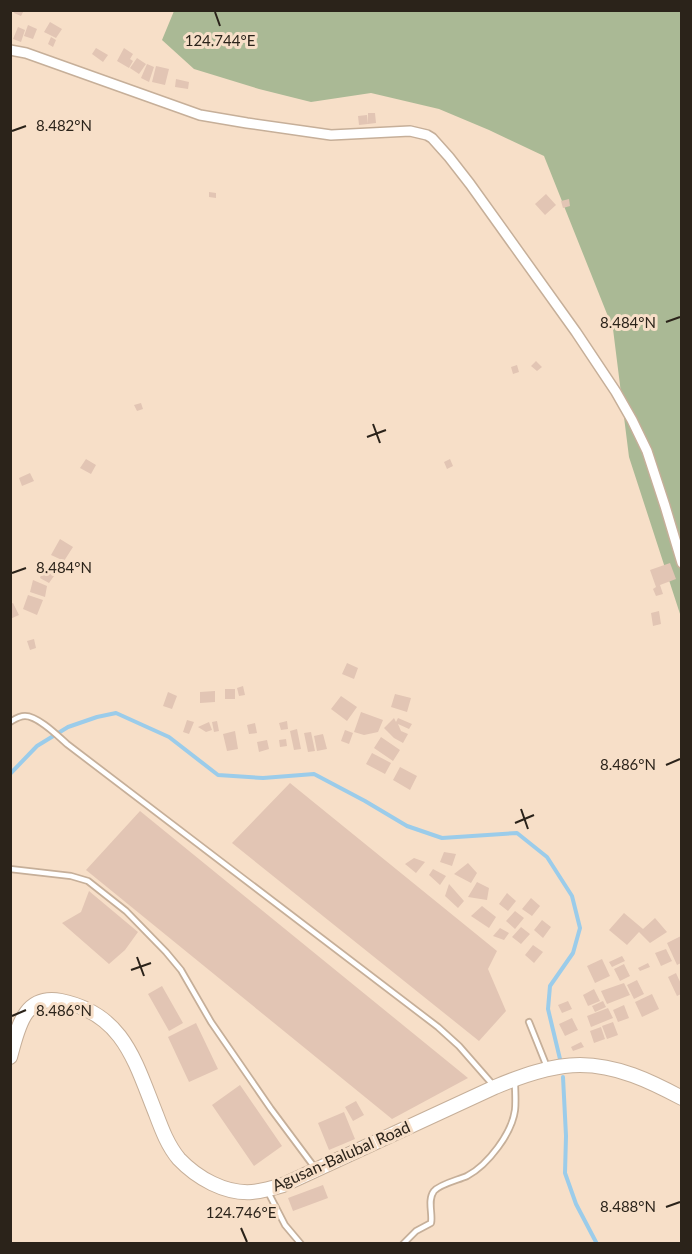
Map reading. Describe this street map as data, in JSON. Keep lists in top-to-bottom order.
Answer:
{
  "streets": {
    "main road": ["Agusan-Balubal Road"]
  },
  "coordinates": [
    "124.744°E",
    "8.482°N",
    "8.484°N",
    "8.486°N",
    "8.488°N",
    "124.746°E"
  ]
}
